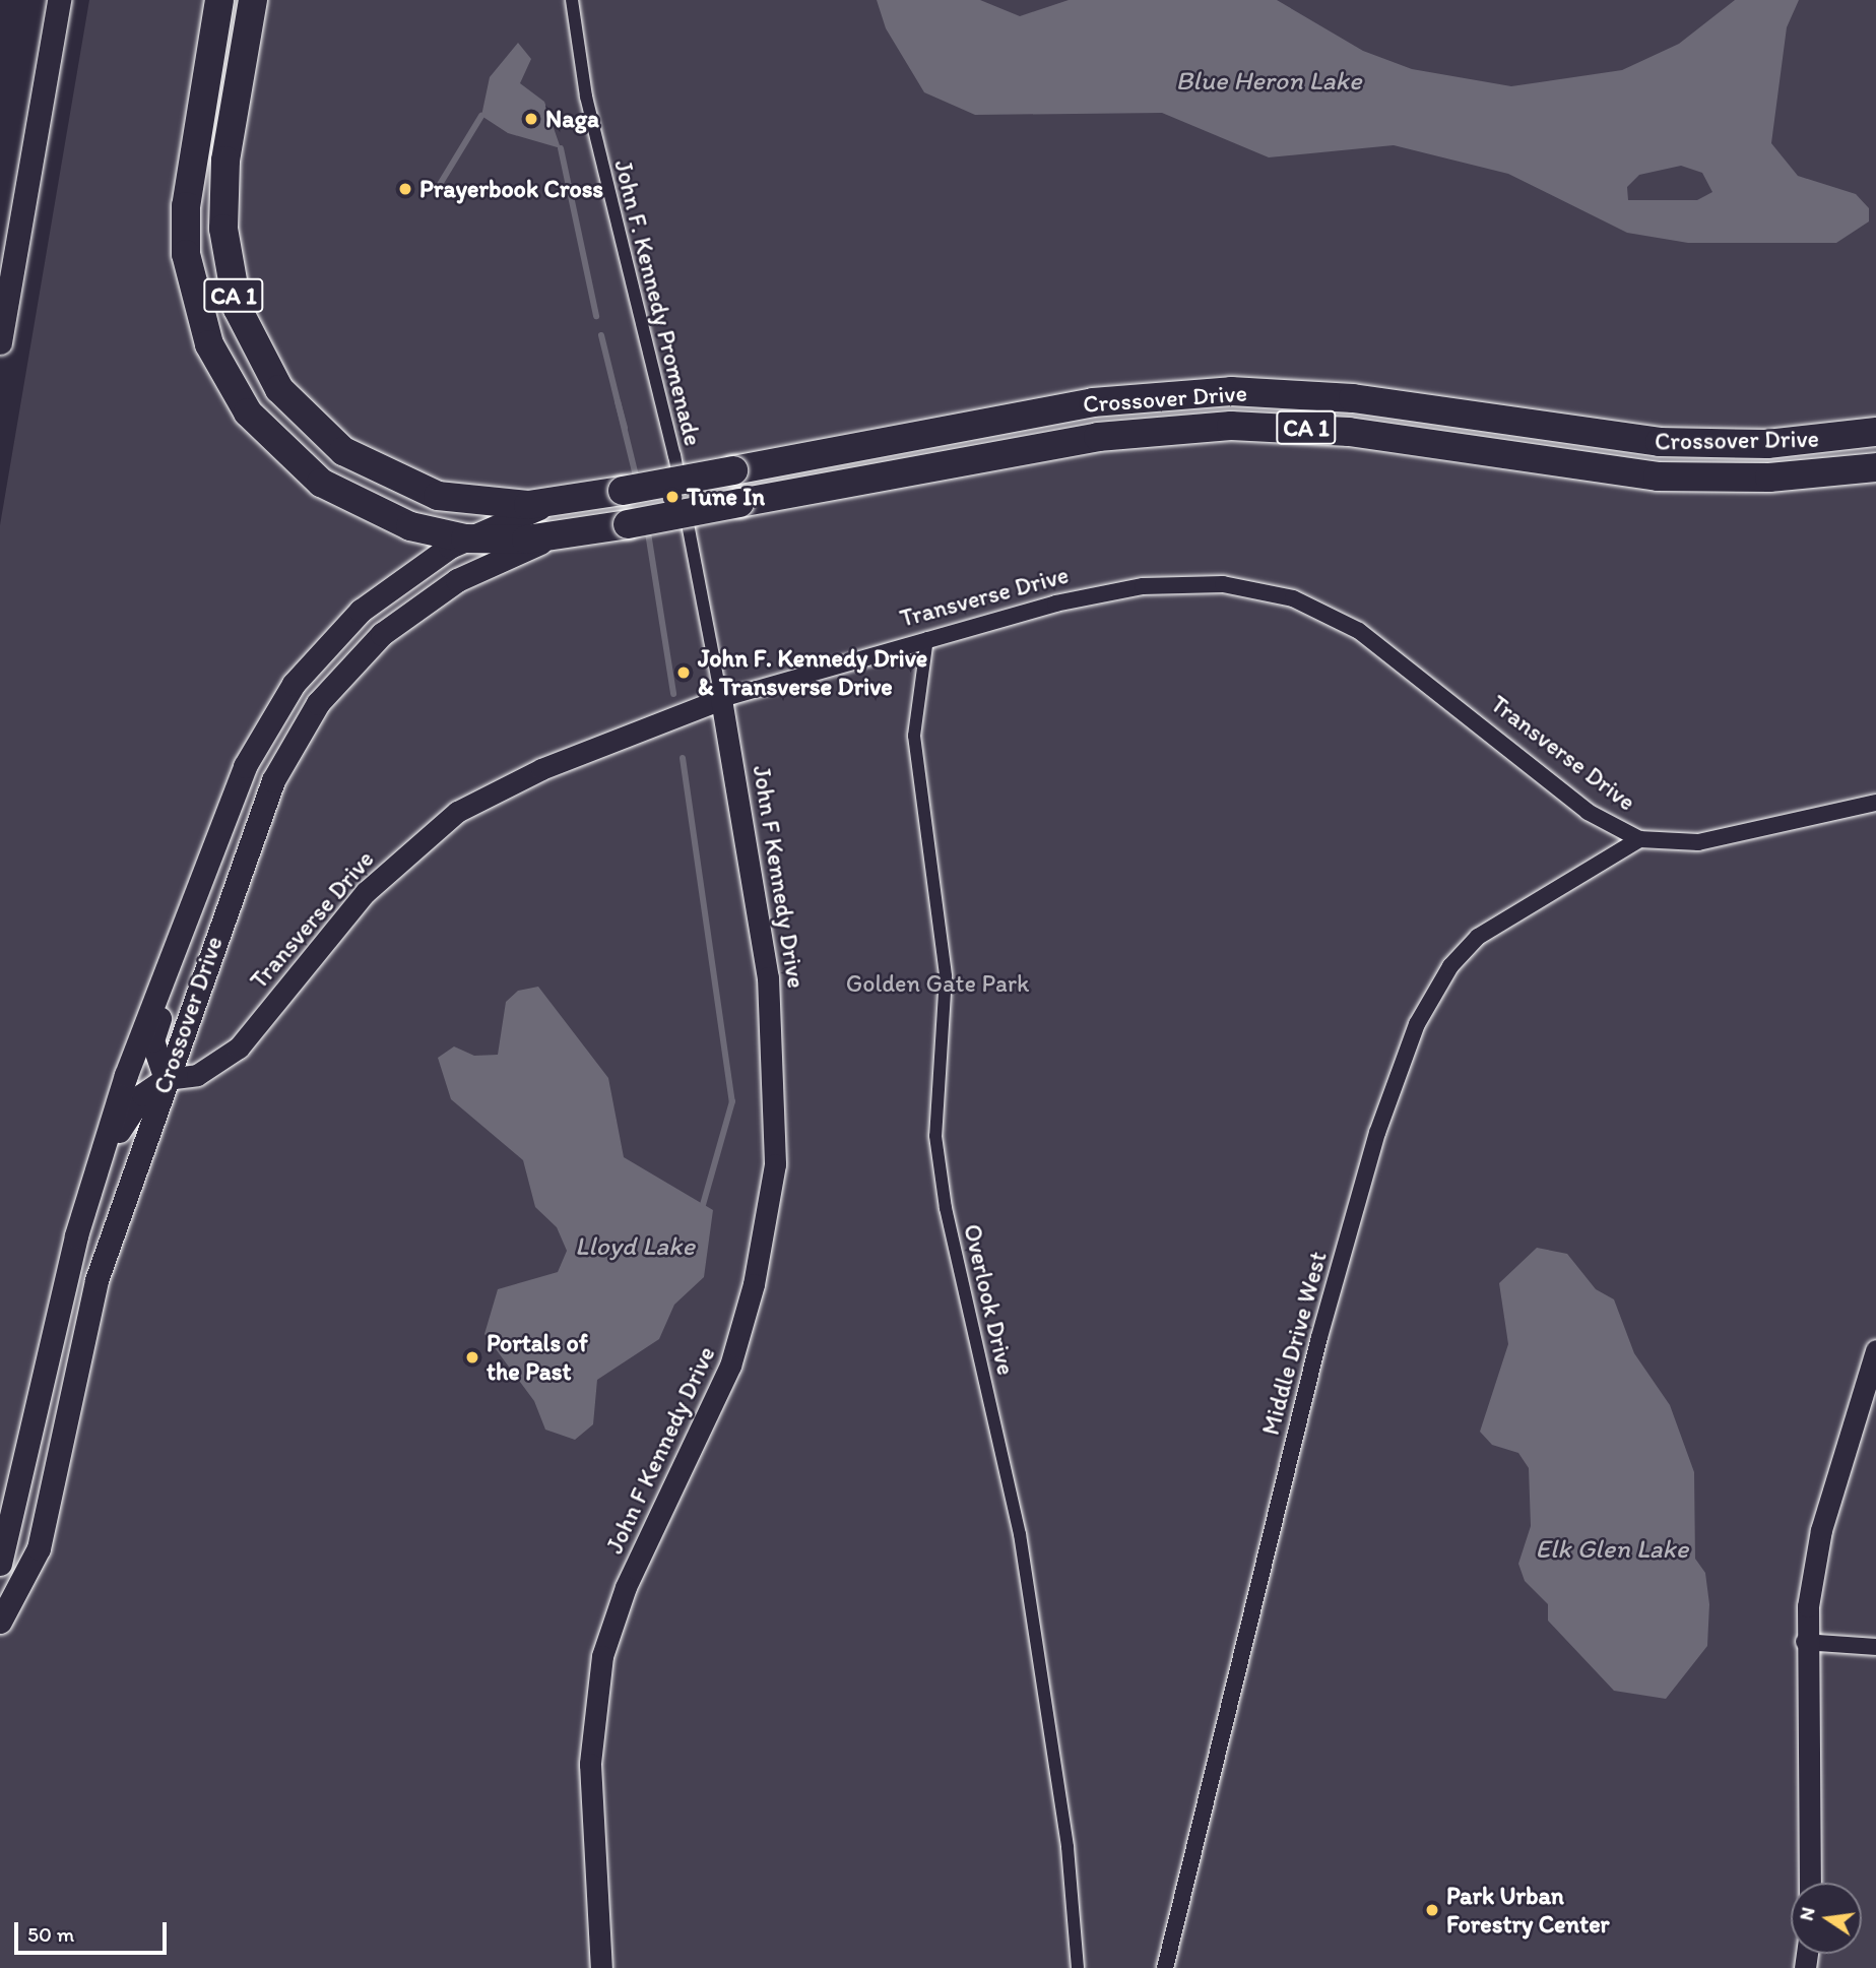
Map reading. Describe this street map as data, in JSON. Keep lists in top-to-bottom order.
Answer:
{
  "streets": {
    "highway": ["CA 1", "Crossover Drive"],
    "street": [
      "John F. Kennedy Promenade",
      "Transverse Drive",
      "John F Kennedy Drive",
      "Overlook Drive",
      "Middle Drive West"
    ]
  },
  "crossings": [
    ["CA 1", "Crossover Drive"],
    ["John F. Kennedy Promenade", "Transverse Drive"],
    ["John F. Kennedy Promenade", "John F Kennedy Drive"],
    ["Crossover Drive", "Transverse Drive"],
    ["Transverse Drive", "John F Kennedy Drive"],
    ["Transverse Drive", "Overlook Drive"],
    ["Transverse Drive", "Middle Drive West"]
  ],
  "water": ["Blue Heron Lake", "Lloyd Lake", "Elk Glen Lake"],
  "parks": ["Golden Gate Park"],
  "places": [
    "Naga",
    "Prayerbook Cross",
    "Tune In",
    "John F. Kennedy Drive & Transverse Drive",
    "Portals of the Past",
    "Park Urban Forestry Center"
  ],
  "scale_bar": "50 m",
  "north": "left"
}
